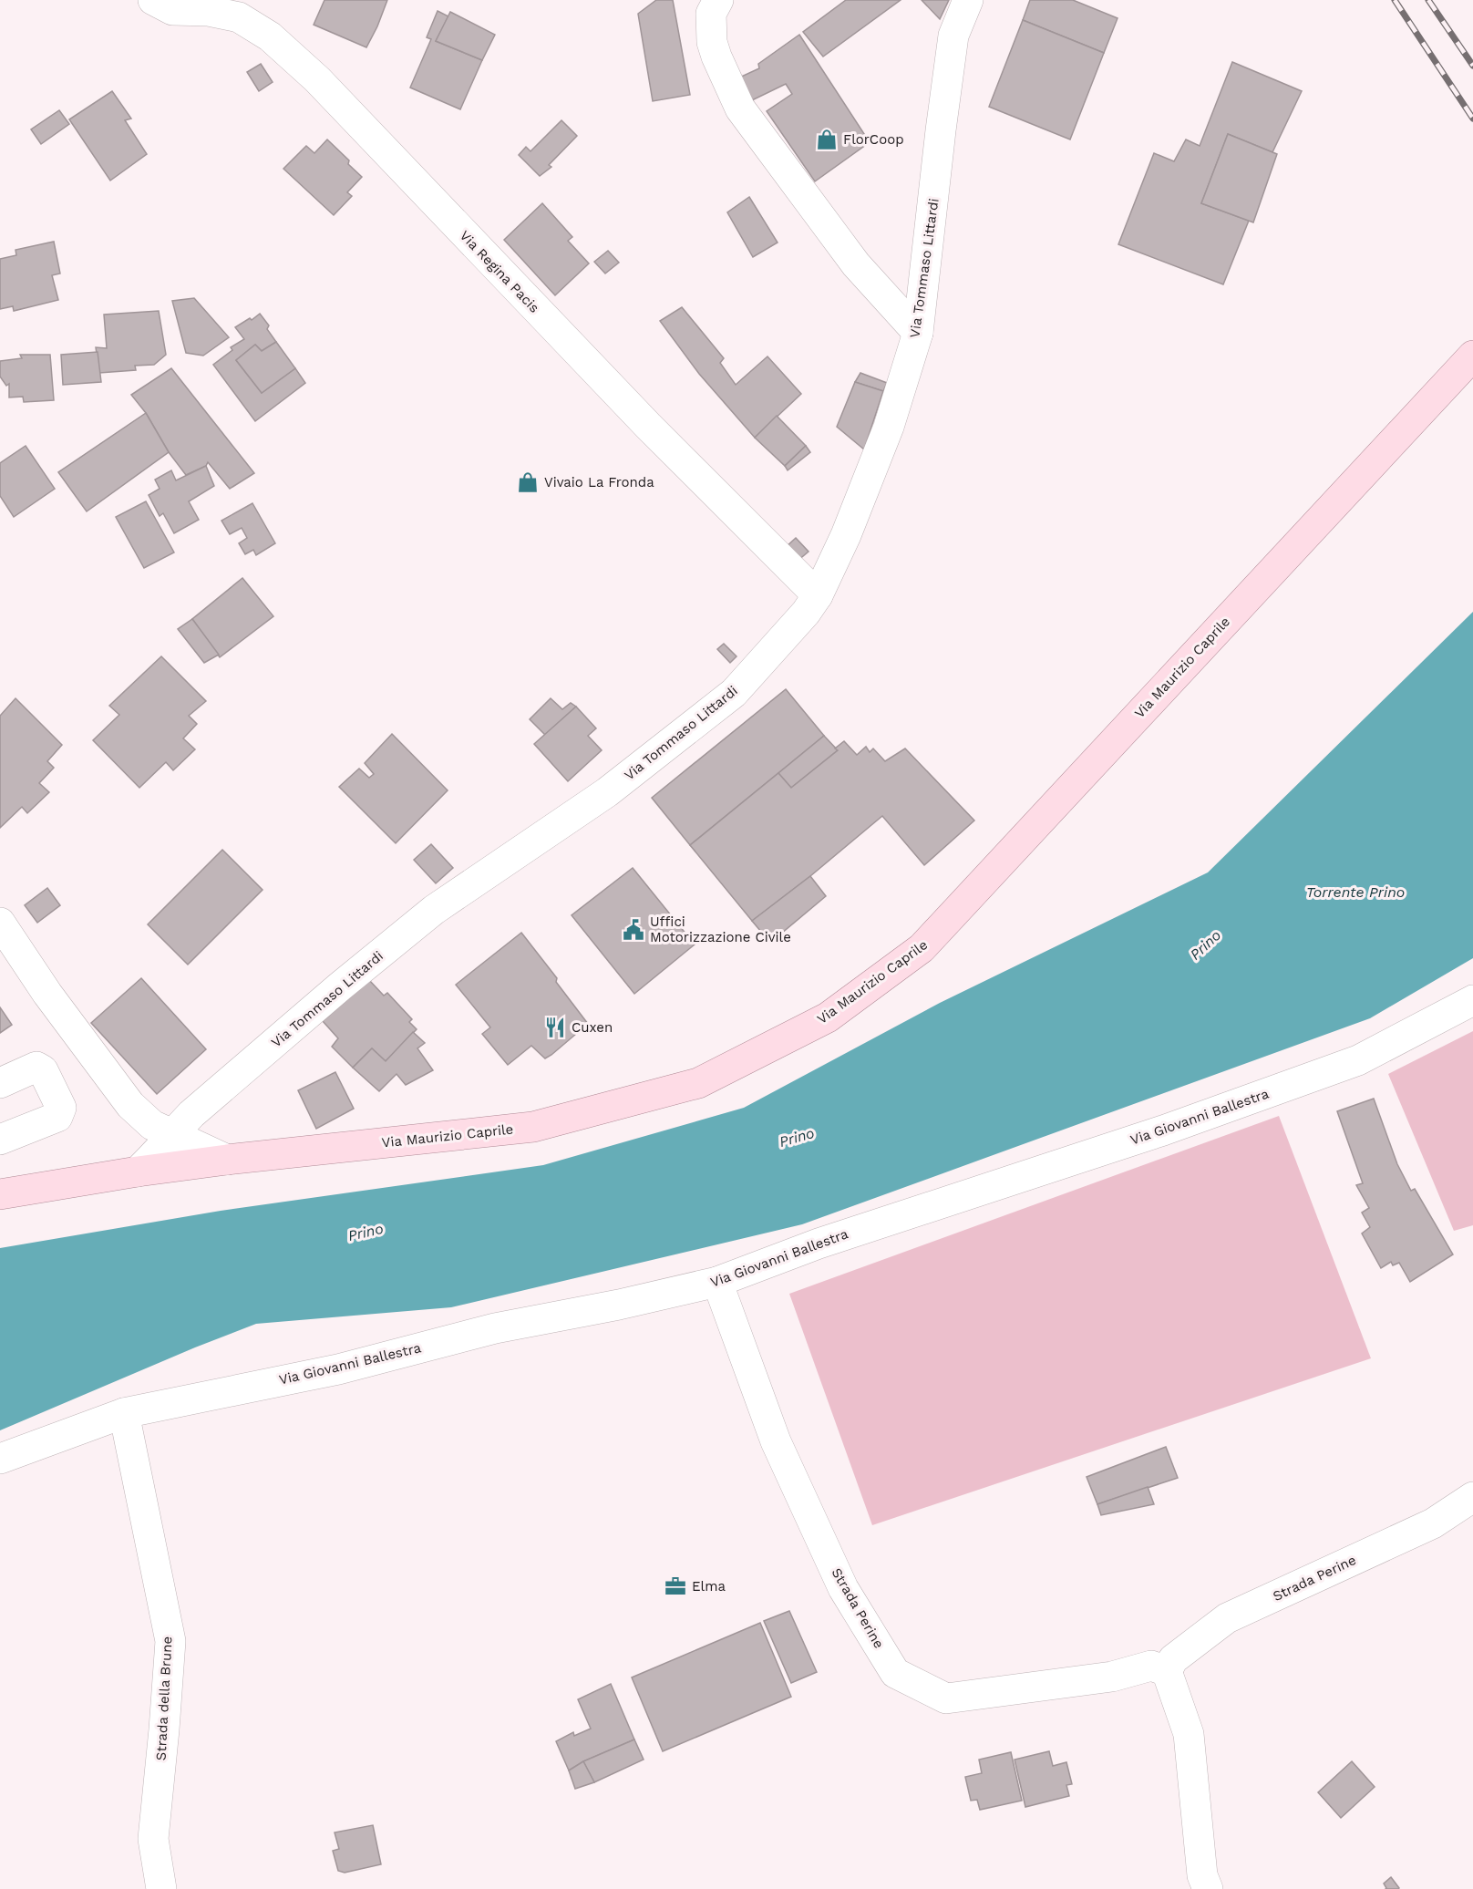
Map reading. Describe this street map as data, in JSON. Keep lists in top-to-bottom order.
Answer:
{
  "streets": {
    "main road": ["Via Maurizio Caprile"],
    "street": [
      "Via Tommaso Littardi",
      "Via Regina Pacis",
      "Via Giovanni Ballestra",
      "Strada Perine",
      "Strada della Brune"
    ]
  },
  "crossings": [
    ["Via Tommaso Littardi", "Via Regina Pacis"],
    ["Via Tommaso Littardi", "Via Maurizio Caprile"],
    ["Via Giovanni Ballestra", "Strada Perine"],
    ["Via Giovanni Ballestra", "Strada della Brune"]
  ],
  "water": ["Torrente Prino", "Prino"],
  "places": {
    "shop": ["FlorCoop", "Vivaio La Fronda"],
    "public building": ["Uffici Motorizzazione Civile"],
    "restaurant": ["Cuxen"],
    "office": ["Elma"]
  }
}
